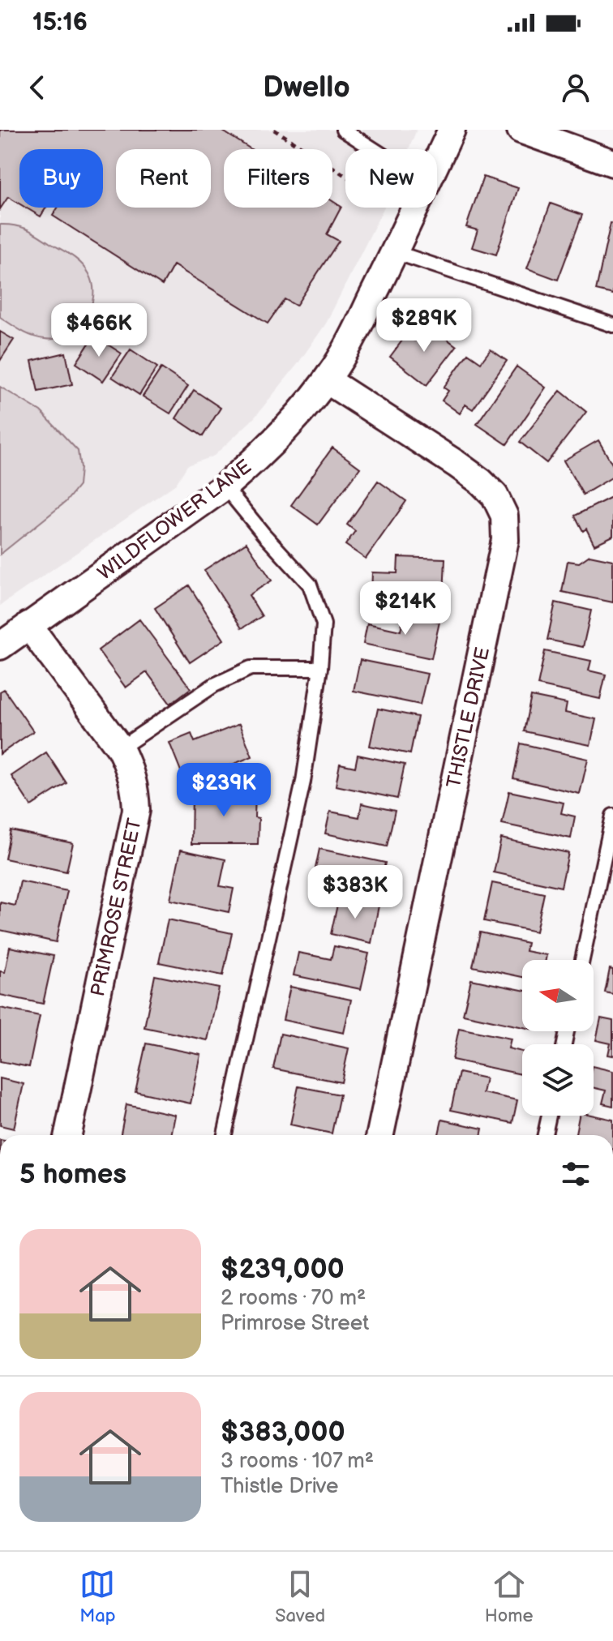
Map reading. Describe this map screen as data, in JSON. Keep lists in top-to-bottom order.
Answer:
{
  "streets": {
    "street": ["WILDFLOWER LANE", "THISTLE DRIVE", "PRIMROSE STREET"]
  },
  "crossings": [
    ["WILDFLOWER LANE", "THISTLE DRIVE"],
    ["WILDFLOWER LANE", "PRIMROSE STREET"]
  ],
  "north": "left",
  "page": {
    "status": "15:16",
    "header": "Dwello",
    "chip": [
      "Buy",
      "Rent",
      "Filters",
      "New"
    ],
    "price": [
      "$289K",
      "$466K",
      "$214K",
      "$239K",
      "$383K"
    ],
    "heading": "5 homes",
    "list": [
      {
        "name": "$239,000",
        "note": "2 rooms · 70 m² · Primrose Street"
      },
      {
        "name": "$383,000",
        "note": "3 rooms · 107 m² · Thistle Drive"
      }
    ],
    "tabs": ["Map", "Saved", "Home"]
  }
}
